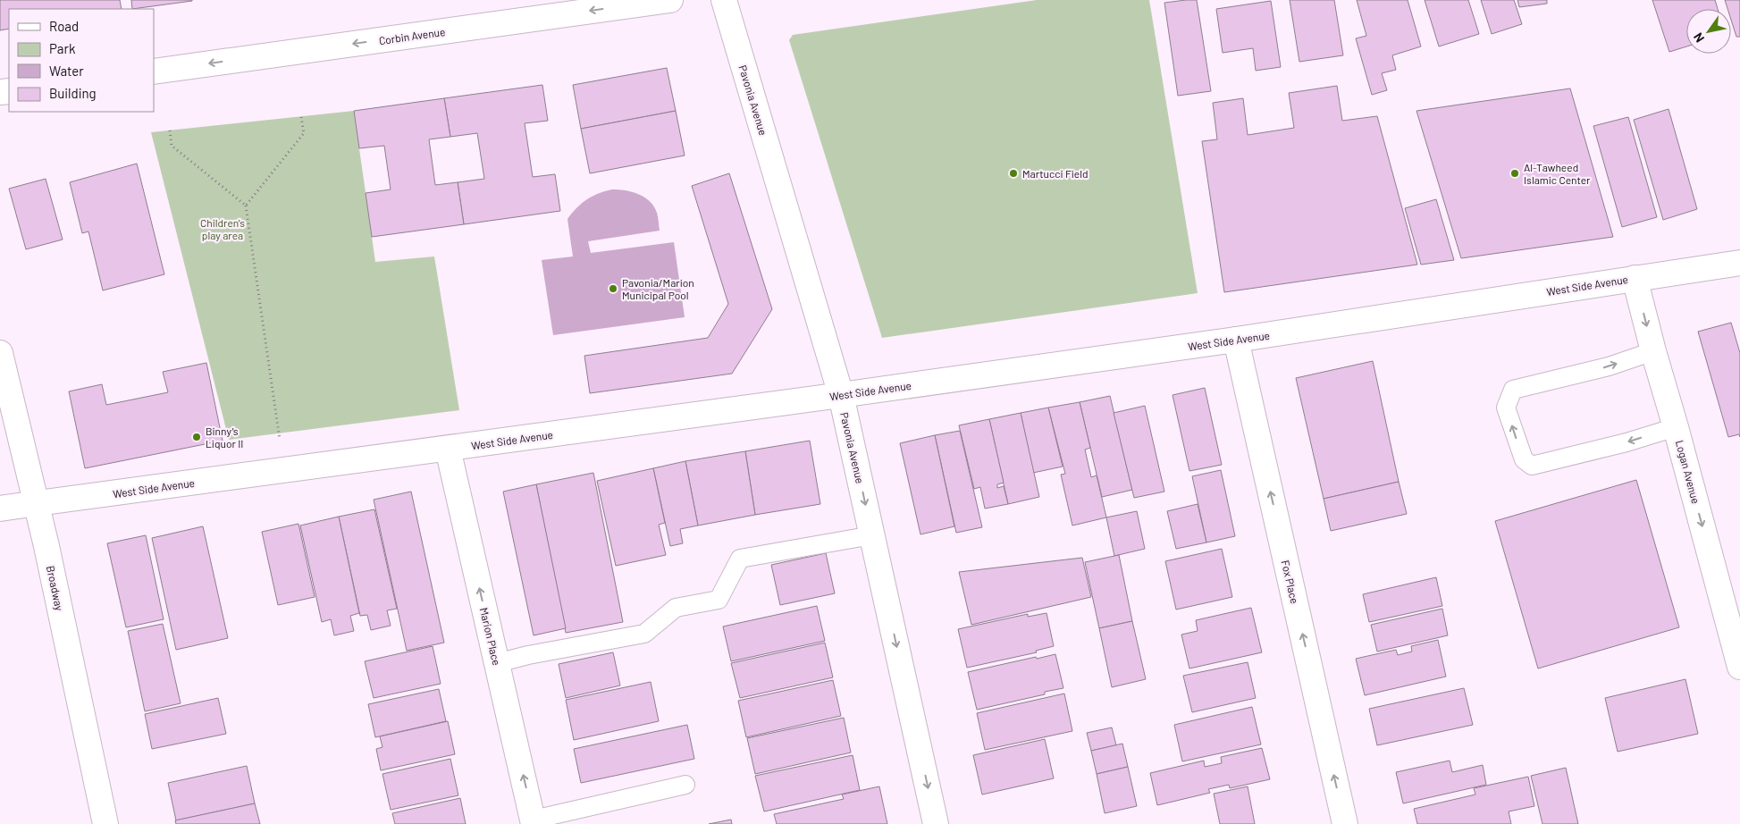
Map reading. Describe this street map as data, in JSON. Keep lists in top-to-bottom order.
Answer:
{
  "streets": {
    "street": [
      "Corbin Avenue",
      "Pavonia Avenue",
      "West Side Avenue",
      "Logan Avenue",
      "Fox Place",
      "Broadway",
      "Marion Place"
    ]
  },
  "crossings": [
    ["Pavonia Avenue", "West Side Avenue"],
    ["West Side Avenue", "Logan Avenue"],
    ["West Side Avenue", "Fox Place"],
    ["West Side Avenue", "Broadway"],
    ["West Side Avenue", "Marion Place"]
  ],
  "one_way": [
    "Corbin Avenue",
    "Pavonia Avenue",
    "Logan Avenue",
    "Fox Place",
    "Marion Place"
  ],
  "parks": ["Children's play area"],
  "places": [
    "Martucci Field",
    "Al-Tawheed Islamic Center",
    "Pavonia/Marion Municipal Pool",
    "Binny’s Liquor II"
  ],
  "legend": [
    "Road",
    "Park",
    "Water",
    "Building"
  ],
  "north": "bottom left"
}
